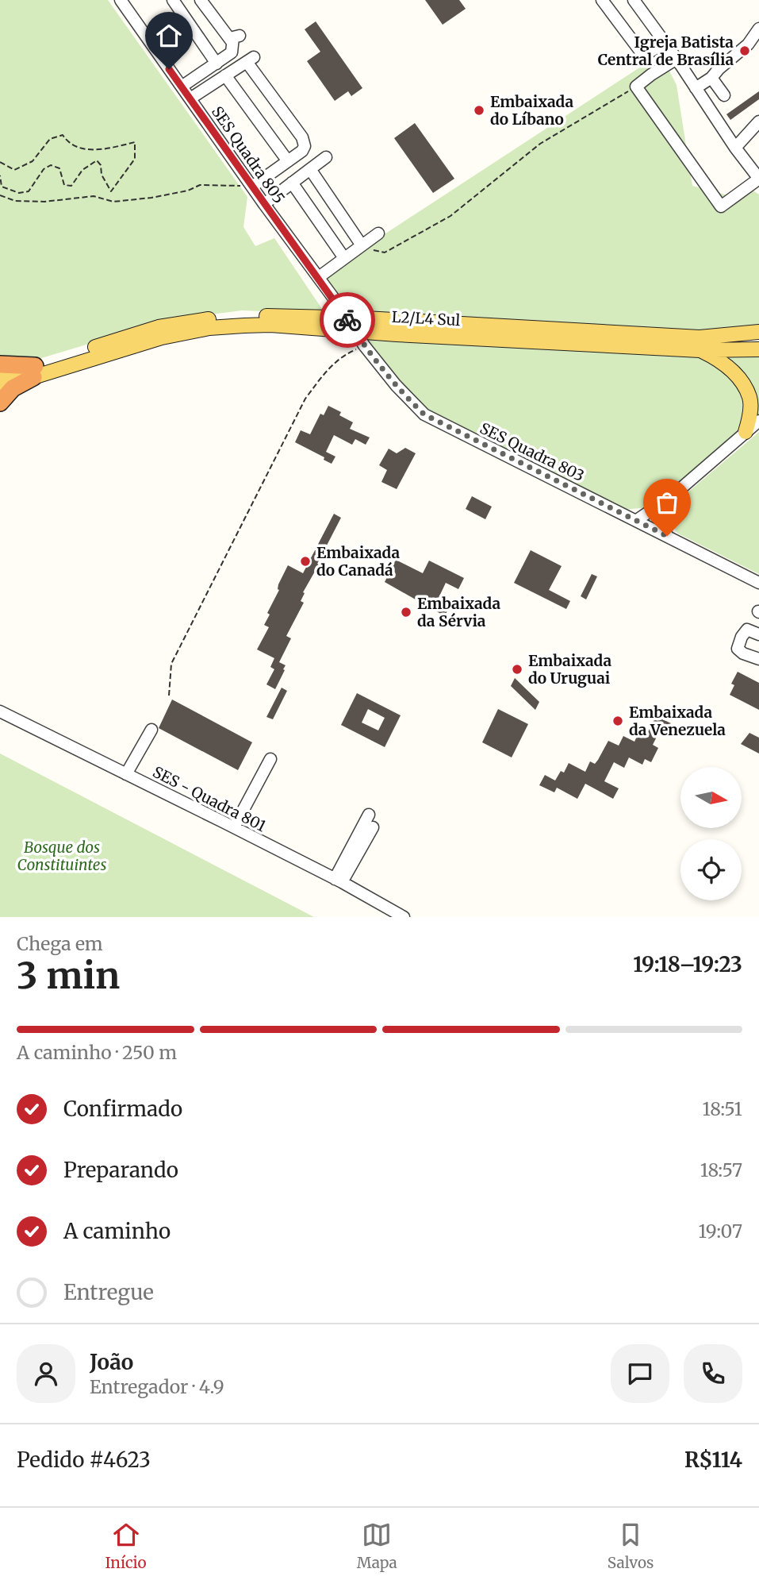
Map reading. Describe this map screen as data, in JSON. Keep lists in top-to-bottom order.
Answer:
{
  "streets": {
    "main road": ["L2/L4 Sul"],
    "street": ["SES Quadra 805", "SES Quadra 803", "SES - Quadra 801"]
  },
  "crossings": [
    ["SES Quadra 805", "SES Quadra 803"]
  ],
  "parks": ["Bosque dos Constituintes"],
  "places": [
    "Igreja Batista Central de Brasília",
    "Embaixada do Líbano",
    "Embaixada do Canadá",
    "Embaixada da Sérvia",
    "Embaixada do Uruguai",
    "Embaixada da Venezuela"
  ],
  "north": "right",
  "page": {
    "heading": ["3 min", "Chega em", "19:18–19:23"],
    "panel": [
      "João",
      "Entregador · 4.9",
      "Pedido #4623",
      "R$114"
    ],
    "bar": "A caminho · 250 m",
    "list": [
      ["Confirmado", "18:51"],
      ["Preparando", "18:57"],
      ["A caminho", "19:07"],
      "Entregue"
    ],
    "tabs": ["Início", "Mapa", "Salvos"]
  }
}
